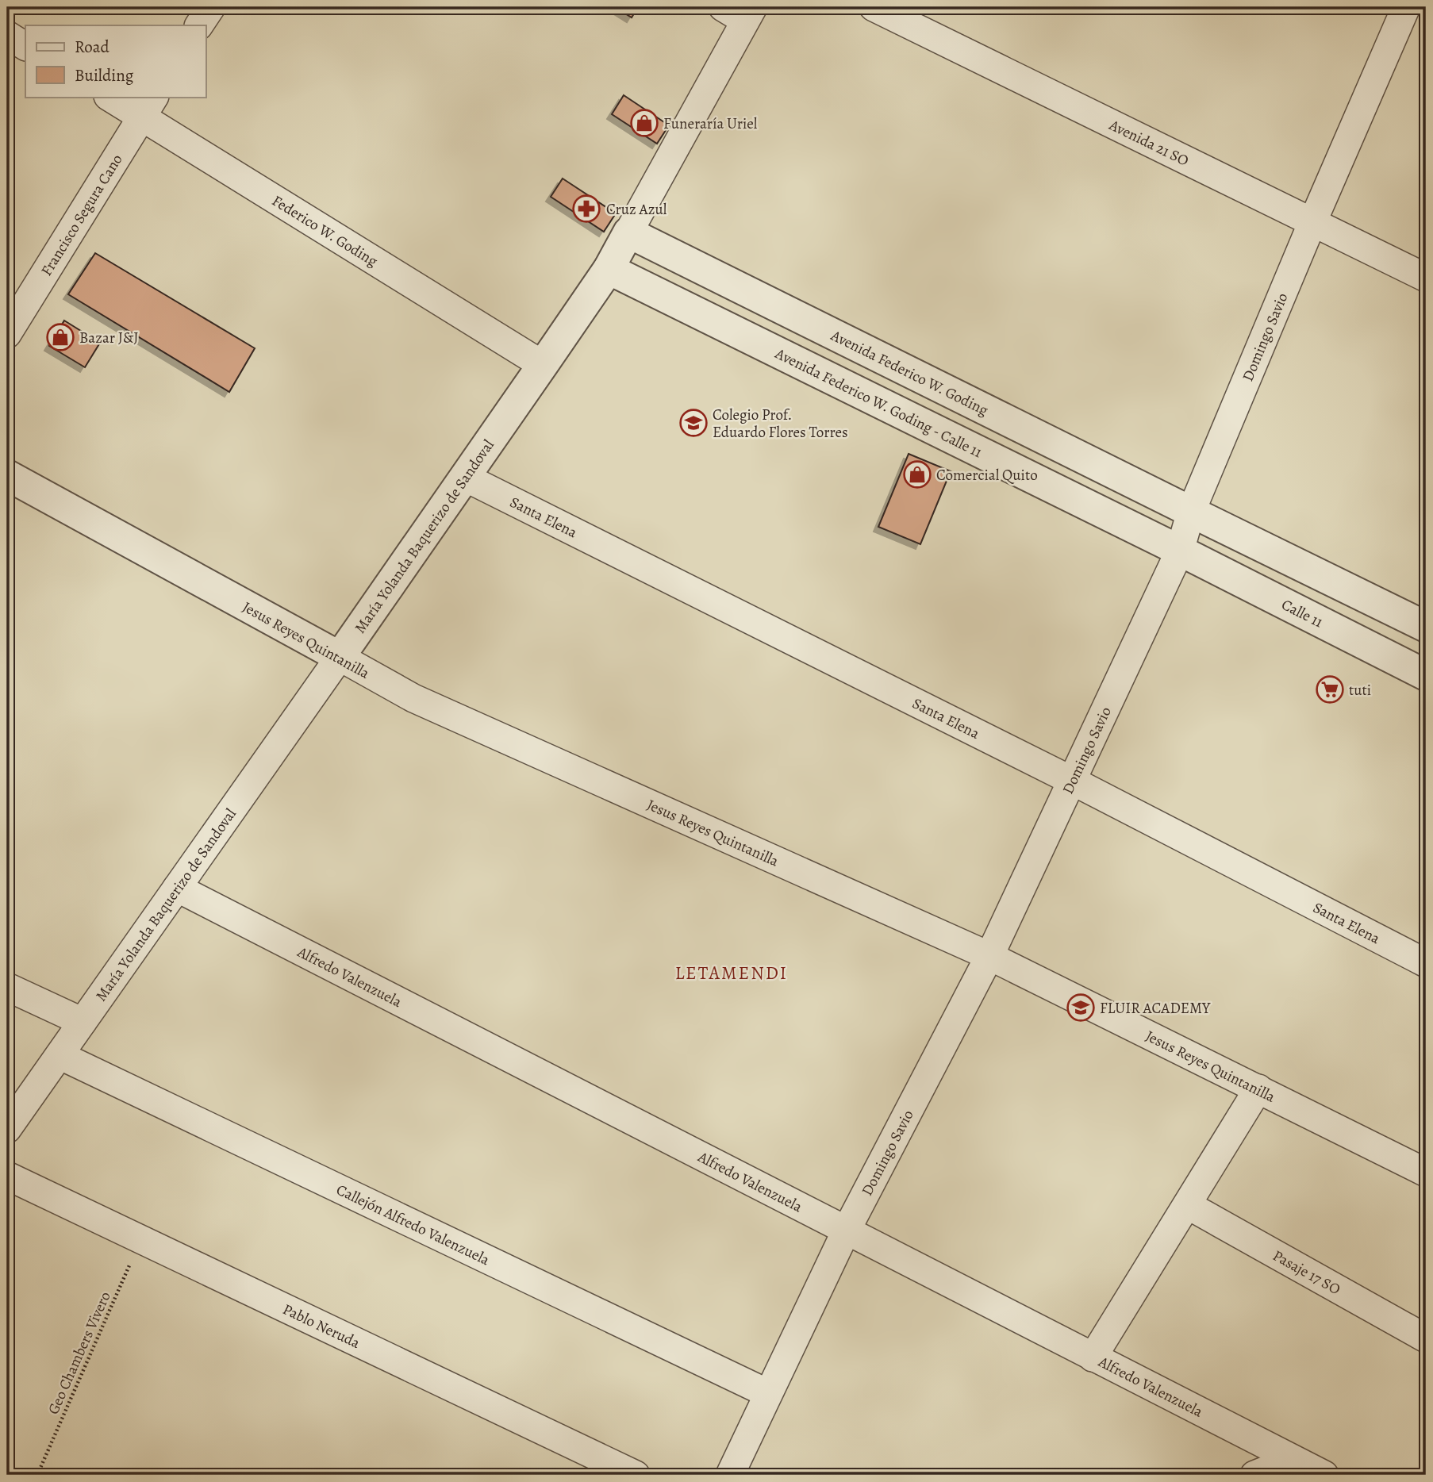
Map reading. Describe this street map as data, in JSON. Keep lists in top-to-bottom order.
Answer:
{
  "streets": {
    "street": [
      "Avenida 21 SO",
      "Francisco Segura Cano",
      "Federico W. Goding",
      "Domingo Savio",
      "Avenida Federico W. Goding",
      "Avenida Federico W. Goding - Calle 11",
      "Santa Elena",
      "María Yolanda Baquerizo de Sandoval",
      "Calle 11",
      "Jesus Reyes Quintanilla",
      "Alfredo Valenzuela",
      "Callejón Alfredo Valenzuela",
      "Pasaje 17 SO",
      "Pablo Neruda"
    ],
    "path": ["Geo Chambers Vivero"]
  },
  "crossings": [
    ["Avenida 21 SO", "Domingo Savio"],
    ["Francisco Segura Cano", "Federico W. Goding"],
    ["Federico W. Goding", "María Yolanda Baquerizo de Sandoval"],
    ["Domingo Savio", "Avenida Federico W. Goding"],
    ["Domingo Savio", "Avenida Federico W. Goding - Calle 11"],
    ["Domingo Savio", "Santa Elena"],
    ["Domingo Savio", "Calle 11"],
    ["Domingo Savio", "Jesus Reyes Quintanilla"],
    ["Domingo Savio", "Alfredo Valenzuela"],
    ["Domingo Savio", "Callejón Alfredo Valenzuela"],
    ["Avenida Federico W. Goding", "María Yolanda Baquerizo de Sandoval"],
    ["Avenida Federico W. Goding - Calle 11", "María Yolanda Baquerizo de Sandoval"],
    ["Avenida Federico W. Goding - Calle 11", "Calle 11"],
    ["Santa Elena", "María Yolanda Baquerizo de Sandoval"],
    ["María Yolanda Baquerizo de Sandoval", "Jesus Reyes Quintanilla"],
    ["María Yolanda Baquerizo de Sandoval", "Alfredo Valenzuela"],
    ["María Yolanda Baquerizo de Sandoval", "Callejón Alfredo Valenzuela"],
    ["Pablo Neruda", "Geo Chambers Vivero"]
  ],
  "districts": ["LETAMENDI"],
  "places": {
    "shop": ["Funeraría Uriel", "Bazar J&J", "Comercial Quito"],
    "pharmacy": ["Cruz Azul"],
    "school or university": ["Colegio Prof. Eduardo Flores Torres", "FLUIR ACADEMY"],
    "supermarket": ["tuti"]
  },
  "legend": ["Road", "Building"]
}
